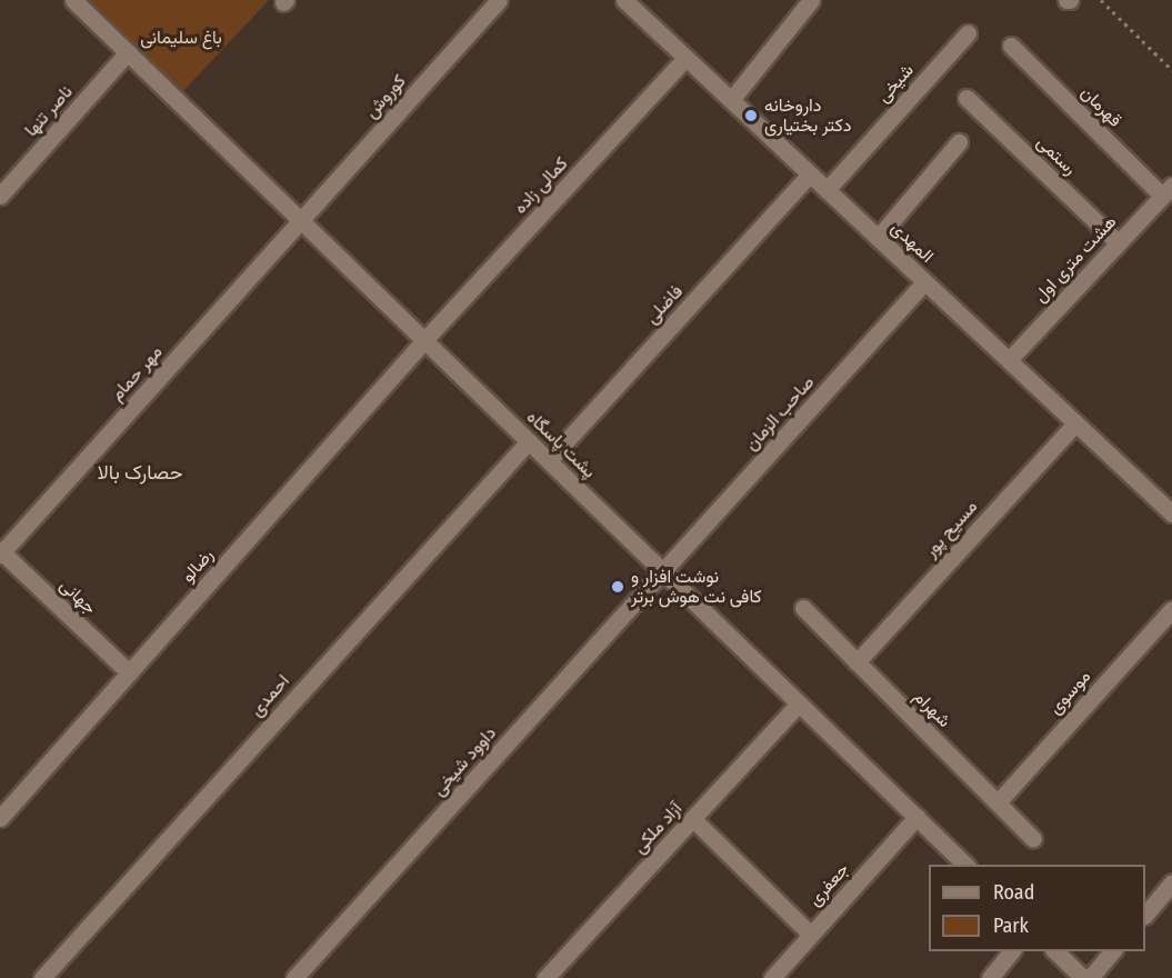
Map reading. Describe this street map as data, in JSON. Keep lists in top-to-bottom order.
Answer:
{
  "streets": {
    "street": [
      "شیخی",
      "کوروش",
      "قهرمان",
      "ناصر تنها",
      "رستمی",
      "کمالی زاده",
      "المهدی",
      "هشت متری اول",
      "فاضلی",
      "مهر حمام",
      "صاحب الزمان",
      "پشت پاسگاه",
      "مسیح پور",
      "رضالو",
      "جهانی",
      "موسوی",
      "احمدی",
      "شهرام",
      "داوود شیخی",
      "آزاد ملکی",
      "جعفری"
    ]
  },
  "crossings": [
    ["شیخی", "المهدی"],
    ["کوروش", "مهر حمام"],
    ["کوروش", "پشت پاسگاه"],
    ["قهرمان", "هشت متری اول"],
    ["ناصر تنها", "پشت پاسگاه"],
    ["رستمی", "هشت متری اول"],
    ["کمالی زاده", "المهدی"],
    ["کمالی زاده", "پشت پاسگاه"],
    ["کمالی زاده", "رضالو"],
    ["المهدی", "هشت متری اول"],
    ["المهدی", "فاضلی"],
    ["المهدی", "صاحب الزمان"],
    ["المهدی", "مسیح پور"],
    ["فاضلی", "پشت پاسگاه"],
    ["مهر حمام", "پشت پاسگاه"],
    ["مهر حمام", "جهانی"],
    ["صاحب الزمان", "پشت پاسگاه"],
    ["صاحب الزمان", "داوود شیخی"],
    ["پشت پاسگاه", "رضالو"],
    ["پشت پاسگاه", "احمدی"],
    ["پشت پاسگاه", "داوود شیخی"],
    ["پشت پاسگاه", "آزاد ملکی"],
    ["پشت پاسگاه", "جعفری"],
    ["مسیح پور", "شهرام"],
    ["رضالو", "جهانی"],
    ["موسوی", "شهرام"]
  ],
  "districts": ["حصارک بالا"],
  "parks": ["باغ سلیمانی"],
  "places": ["داروخانه دکتر بختیاری", "نوشت افزار و کافی نت هوش برتر"],
  "legend": ["Road", "Park"]
}
